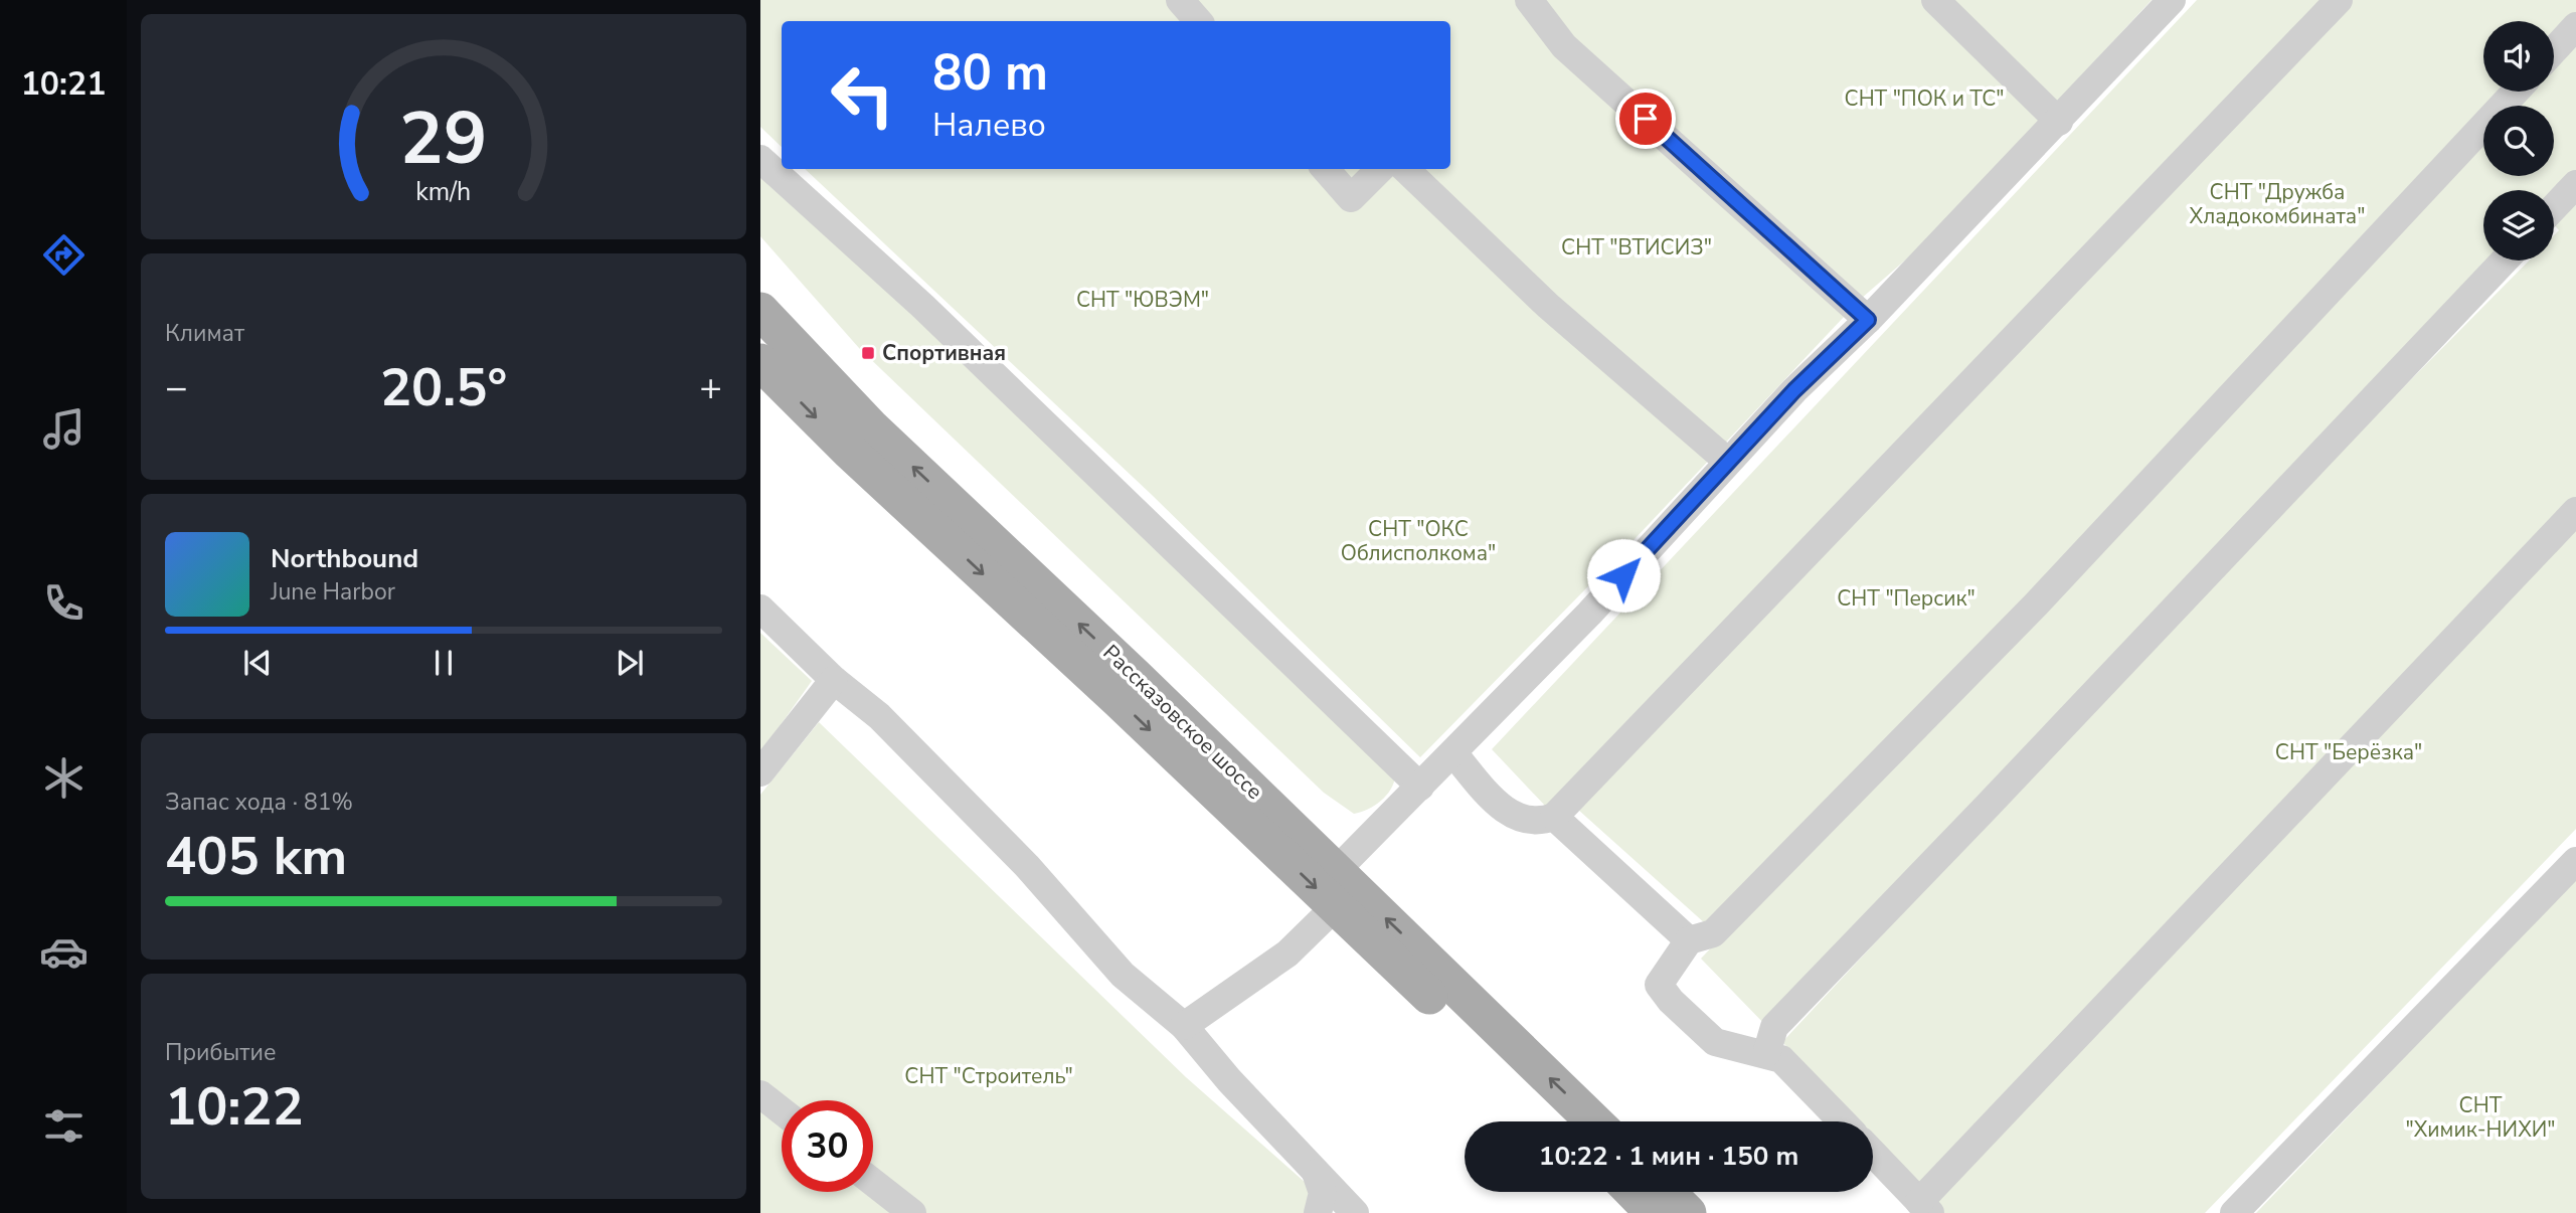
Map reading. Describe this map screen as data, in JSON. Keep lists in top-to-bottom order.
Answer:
{
  "streets": {
    "main road": ["Рассказовское шоссе"]
  },
  "parks": [
    "СНТ \"ПОК и ТС\"",
    "СНТ \"Дружба Хладокомбината\"",
    "СНТ \"ВТИСИЗ\"",
    "СНТ \"ЮВЭМ\"",
    "СНТ \"ОКС Облисполкома\"",
    "СНТ \"Персик\"",
    "СНТ \"Берёзка\"",
    "СНТ \"Строитель\"",
    "СНТ \"Химик-НИХИ\""
  ],
  "places": {
    "transit": ["Спортивная"]
  },
  "page": {
    "tabs": "10:21",
    "turn": ["80 m", "Налево"],
    "tile": [
      "Климат",
      ["Запас хода · 81%", "405 km"],
      ["Прибытие", "10:22"]
    ],
    "heat": ["−", "20.5°", "+"],
    "song": ["Northbound", "June Harbor"],
    "limit": "30",
    "trip": "10:22 · 1 мин · 150 m",
    "gauge": ["29", "km/h"]
  }
}
